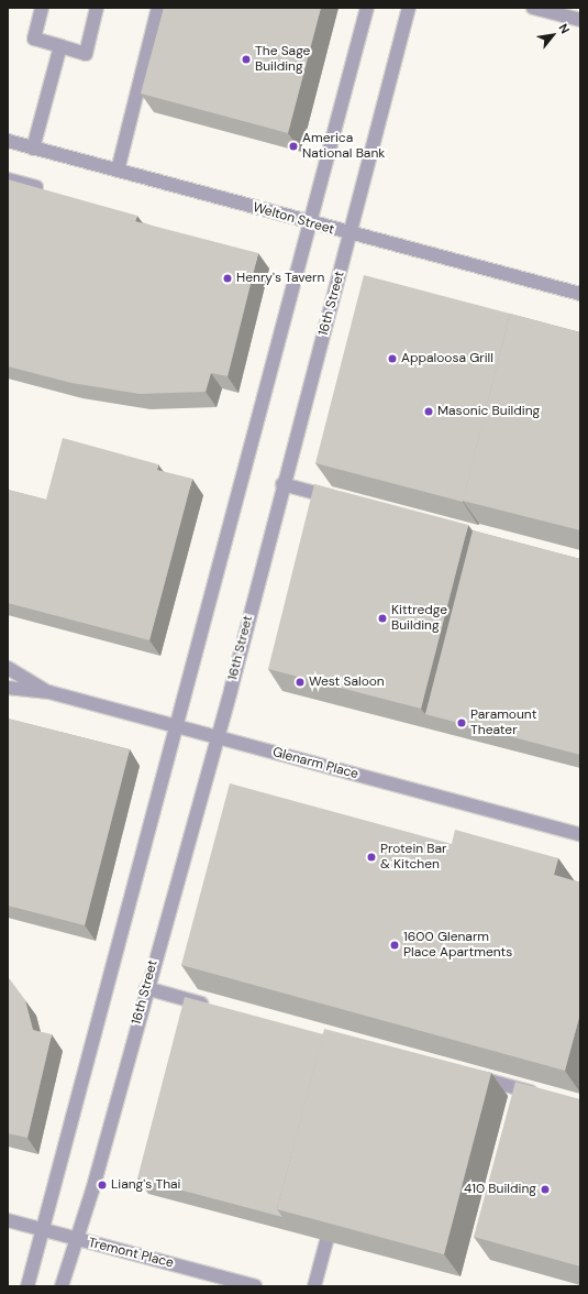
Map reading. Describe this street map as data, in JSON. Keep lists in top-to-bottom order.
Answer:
{
  "streets": {
    "street": [
      "Welton Street",
      "16th Street",
      "Glenarm Place",
      "Tremont Place"
    ]
  },
  "crossings": [
    ["Welton Street", "16th Street"],
    ["16th Street", "Glenarm Place"],
    ["16th Street", "Tremont Place"]
  ],
  "places": [
    "The Sage Building",
    "America National Bank",
    "Henry's Tavern",
    "Appaloosa Grill",
    "Masonic Building",
    "Kittredge Building",
    "West Saloon",
    "Paramount Theater",
    "Protein Bar & Kitchen",
    "1600 Glenarm Place Apartments",
    "Liang's Thai",
    "410 Building"
  ],
  "north": "top right"
}
